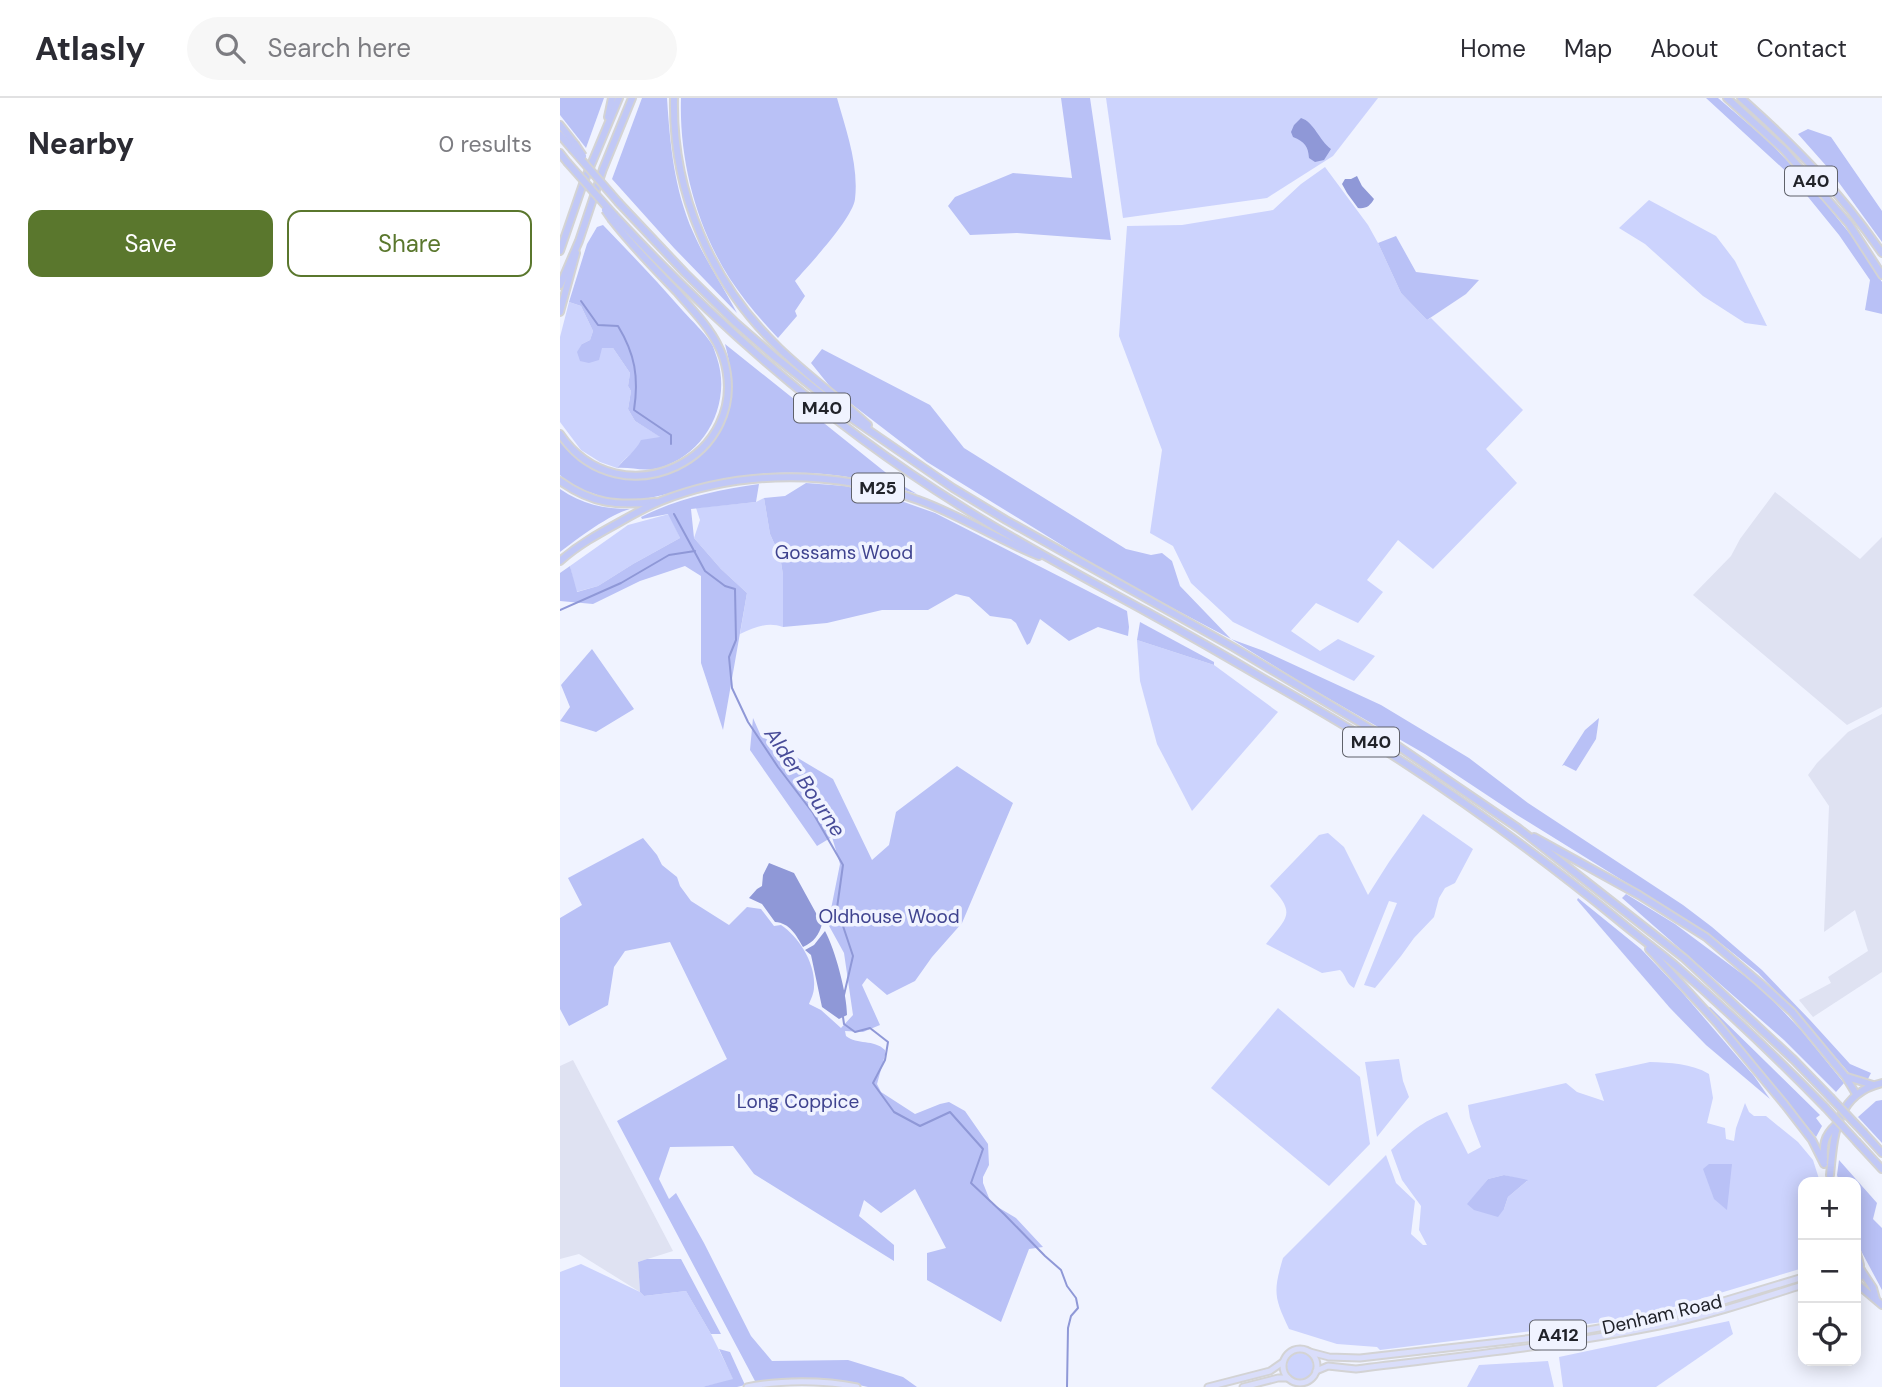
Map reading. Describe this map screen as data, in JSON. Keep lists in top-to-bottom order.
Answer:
{
  "streets": {
    "highway": ["A40", "M40", "M25"],
    "main road": ["Denham Road", "A412"]
  },
  "crossings": [
    ["M40", "M25"]
  ],
  "water": ["Alder Bourne"],
  "parks": ["Gossams Wood", "Oldhouse Wood", "Long Coppice"],
  "page": {
    "header": "Atlasly",
    "search": "Search here",
    "nav": [
      "Home",
      "Map",
      "About",
      "Contact"
    ],
    "heading": ["Nearby", "0 results"],
    "buttons": ["Save", "Share"],
    "map_buttons": ["+", "−"]
  }
}
